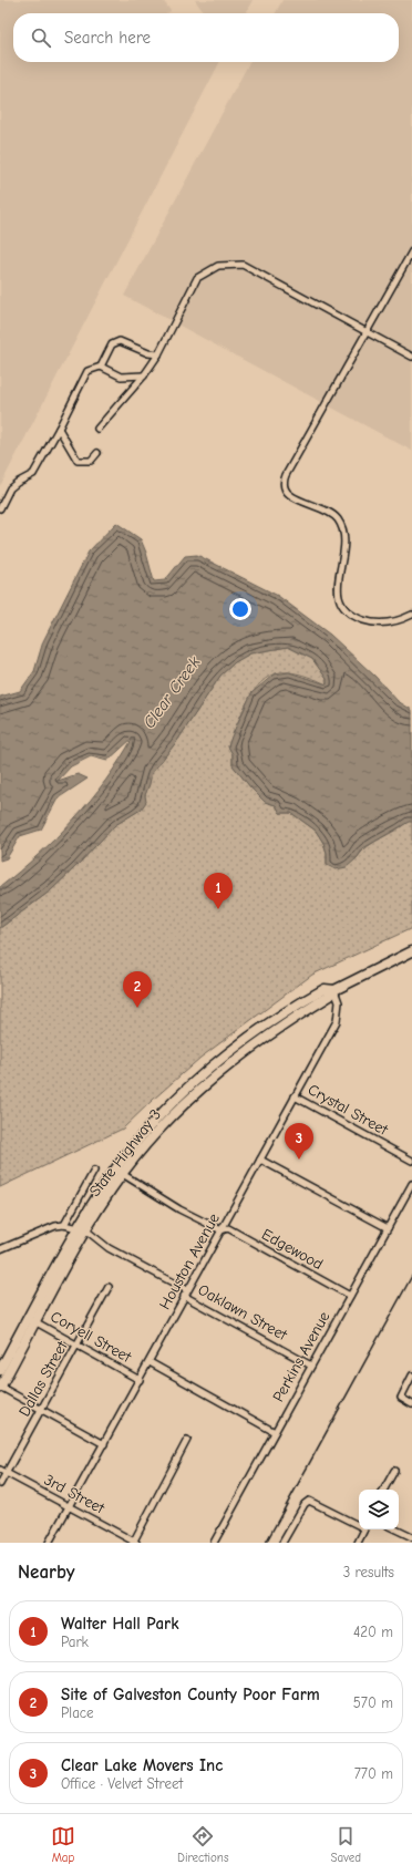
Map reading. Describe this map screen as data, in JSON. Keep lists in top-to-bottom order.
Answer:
{
  "streets": {
    "main road": ["State Highway 3"],
    "street": [
      "Crystal Street",
      "Edgewood",
      "Houston Avenue",
      "Oaklawn Street",
      "Coryell Street",
      "Perkins Avenue",
      "Dallas Street",
      "3rd Street"
    ]
  },
  "crossings": [
    ["Crystal Street", "Houston Avenue"],
    ["State Highway 3", "Edgewood"],
    ["State Highway 3", "Houston Avenue"],
    ["State Highway 3", "Oaklawn Street"],
    ["State Highway 3", "Coryell Street"],
    ["Edgewood", "Houston Avenue"],
    ["Edgewood", "Perkins Avenue"],
    ["Houston Avenue", "Oaklawn Street"],
    ["Houston Avenue", "Coryell Street"],
    ["Houston Avenue", "3rd Street"],
    ["Oaklawn Street", "Perkins Avenue"],
    ["Coryell Street", "Dallas Street"],
    ["Dallas Street", "3rd Street"]
  ],
  "water": ["Clear Creek"],
  "page": {
    "search": "Search here",
    "pins": ["1", "2", "3"],
    "heading": ["Nearby", "3 results"],
    "list": [
      {
        "mark": "1",
        "name": "Walter Hall Park",
        "note": "Park",
        "value": "420 m"
      },
      {
        "mark": "2",
        "name": "Site of Galveston County Poor Farm",
        "note": "Place",
        "value": "570 m"
      },
      {
        "mark": "3",
        "name": "Clear Lake Movers Inc",
        "note": "Office · Velvet Street",
        "value": "770 m"
      }
    ],
    "nav": ["Map", "Directions", "Saved"]
  }
}
